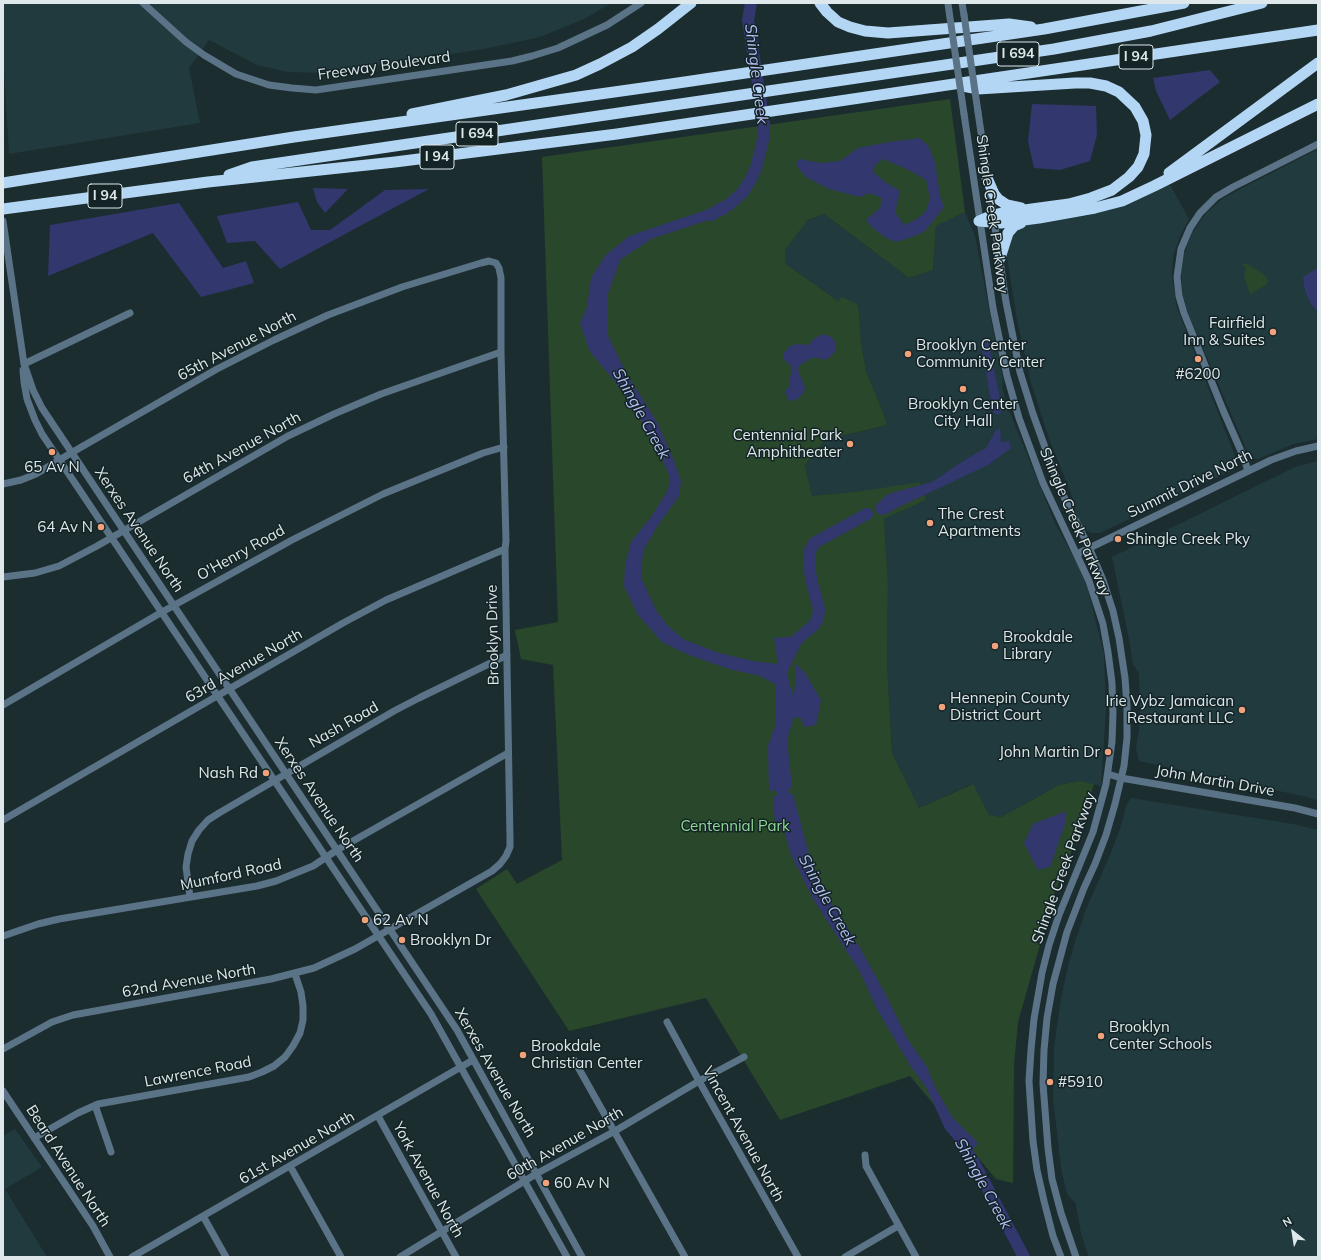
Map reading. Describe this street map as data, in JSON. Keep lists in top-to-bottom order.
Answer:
{
  "streets": {
    "highway": ["I 694", "I 94"],
    "street": [
      "Freeway Boulevard",
      "Shingle Creek Parkway",
      "65th Avenue North",
      "64th Avenue North",
      "Summit Drive North",
      "Xerxes Avenue North",
      "O'Henry Road",
      "Brooklyn Drive",
      "63rd Avenue North",
      "Nash Road",
      "John Martin Drive",
      "Mumford Road",
      "62nd Avenue North",
      "Lawrence Road",
      "Vincent Avenue North",
      "60th Avenue North",
      "61st Avenue North",
      "Beard Avenue North",
      "York Avenue North"
    ]
  },
  "crossings": [
    ["I 694", "I 94"],
    ["Shingle Creek Parkway", "Summit Drive North"],
    ["Shingle Creek Parkway", "John Martin Drive"],
    ["65th Avenue North", "Xerxes Avenue North"],
    ["65th Avenue North", "Brooklyn Drive"],
    ["64th Avenue North", "Xerxes Avenue North"],
    ["64th Avenue North", "Brooklyn Drive"],
    ["Xerxes Avenue North", "O'Henry Road"],
    ["Xerxes Avenue North", "Brooklyn Drive"],
    ["Xerxes Avenue North", "63rd Avenue North"],
    ["Xerxes Avenue North", "Nash Road"],
    ["Xerxes Avenue North", "Mumford Road"],
    ["Xerxes Avenue North", "62nd Avenue North"],
    ["Xerxes Avenue North", "60th Avenue North"],
    ["Xerxes Avenue North", "61st Avenue North"],
    ["O'Henry Road", "Brooklyn Drive"],
    ["Brooklyn Drive", "63rd Avenue North"],
    ["Brooklyn Drive", "Nash Road"],
    ["Brooklyn Drive", "Mumford Road"],
    ["Brooklyn Drive", "62nd Avenue North"],
    ["Nash Road", "Mumford Road"],
    ["62nd Avenue North", "Lawrence Road"],
    ["Lawrence Road", "Beard Avenue North"],
    ["Vincent Avenue North", "60th Avenue North"],
    ["60th Avenue North", "York Avenue North"],
    ["61st Avenue North", "York Avenue North"]
  ],
  "water": ["Shingle Creek"],
  "parks": ["Centennial Park"],
  "places": [
    "Fairfield Inn & Suites",
    "Brooklyn Center Community Center",
    "#6200",
    "Brooklyn Center City Hall",
    "Centennial Park Amphitheater",
    "65 Av N",
    "The Crest Apartments",
    "64 Av N",
    "Shingle Creek Pky",
    "Brookdale Library",
    "Hennepin County District Court",
    "Irie Vybz Jamaican Restaurant LLC",
    "John Martin Dr",
    "Nash Rd",
    "62 Av N",
    "Brooklyn Dr",
    "Brooklyn Center Schools",
    "Brookdale Christian Center",
    "#5910",
    "60 Av N"
  ],
  "north": "top left"
}
